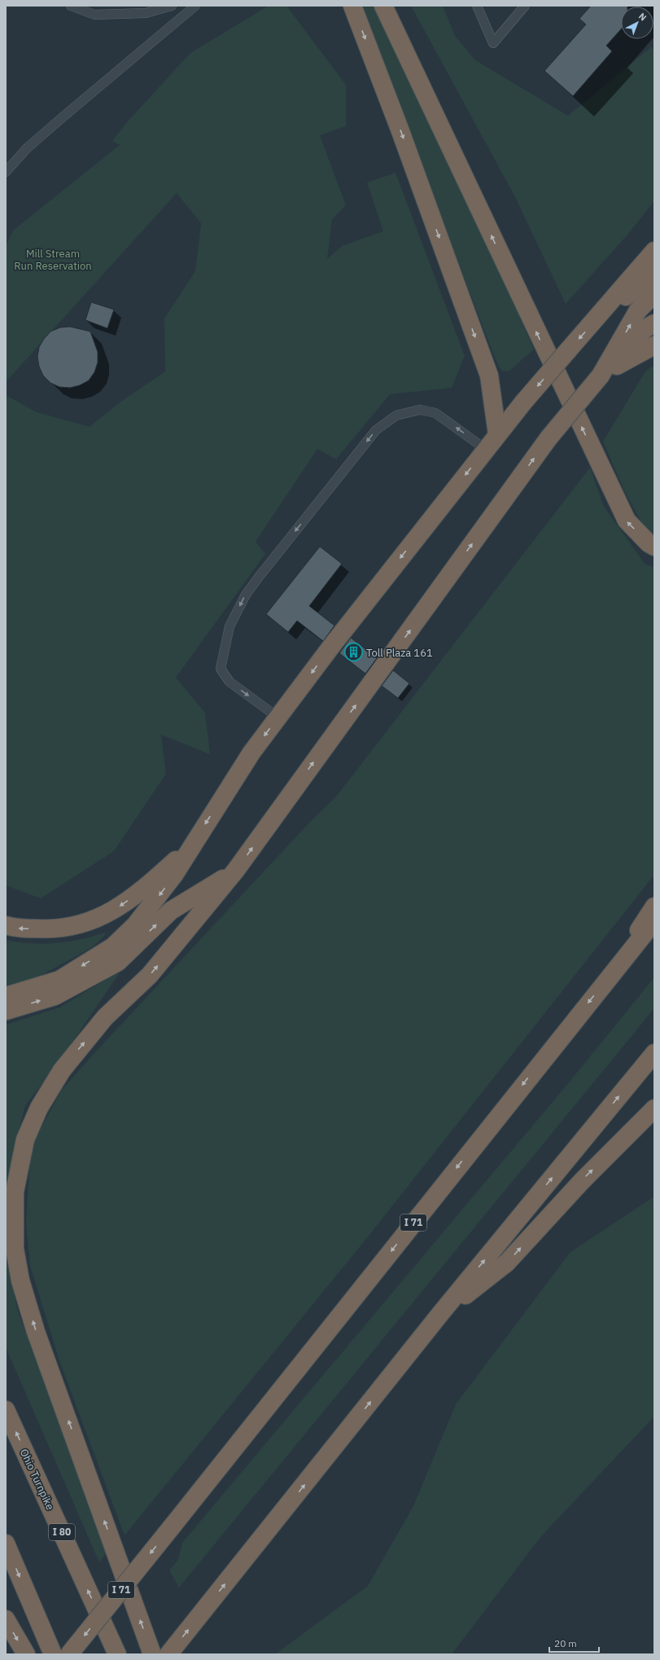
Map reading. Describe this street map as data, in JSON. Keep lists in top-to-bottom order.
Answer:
{
  "streets": {
    "highway": ["I 71", "Ohio Turnpike", "I 80"]
  },
  "parks": ["Mill Stream Run Reservation"],
  "places": {
    "building": ["Toll Plaza 161"]
  },
  "scale_bar": "20 m",
  "north": "top right"
}
